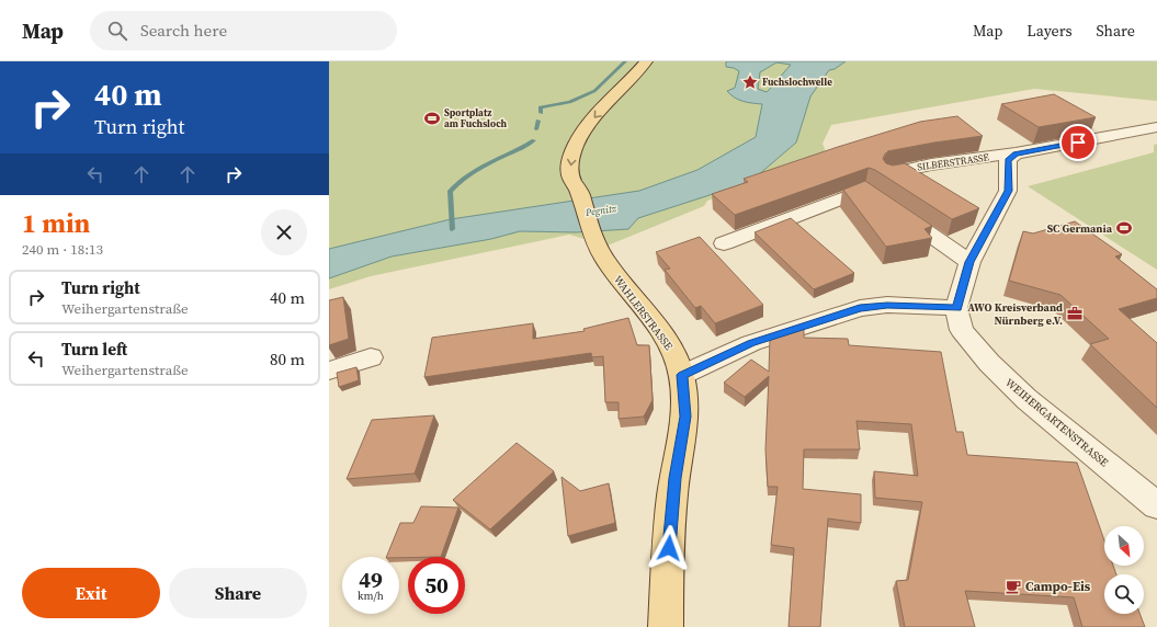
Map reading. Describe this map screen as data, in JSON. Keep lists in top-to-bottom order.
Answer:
{
  "streets": {
    "main road": ["WAHLERSTRASSE"],
    "street": ["SILBERSTRASSE", "WEIHERGARTENSTRASSE"]
  },
  "water": ["Pegnitz"],
  "places": {
    "place": ["Fuchslochwelle"],
    "sports": ["Sportplatz am Fuchsloch", "SC Germania"],
    "office": ["AWO Kreisverband Nürnberg e.V."],
    "cafe": ["Campo-Eis"]
  },
  "north": "bottom right",
  "page": {
    "header": "Map",
    "search": "Search here",
    "nav": ["Map", "Layers", "Share"],
    "turn": ["40 m", "Turn right"],
    "heading": ["1 min", "240 m · 18:13"],
    "list": [
      {
        "name": "Turn right",
        "note": "Weihergartenstraße",
        "value": "40 m"
      },
      {
        "name": "Turn left",
        "note": "Weihergartenstraße",
        "value": "80 m"
      }
    ],
    "speed": "49 km/h",
    "limit": "50",
    "buttons": ["Exit", "Share"]
  }
}
